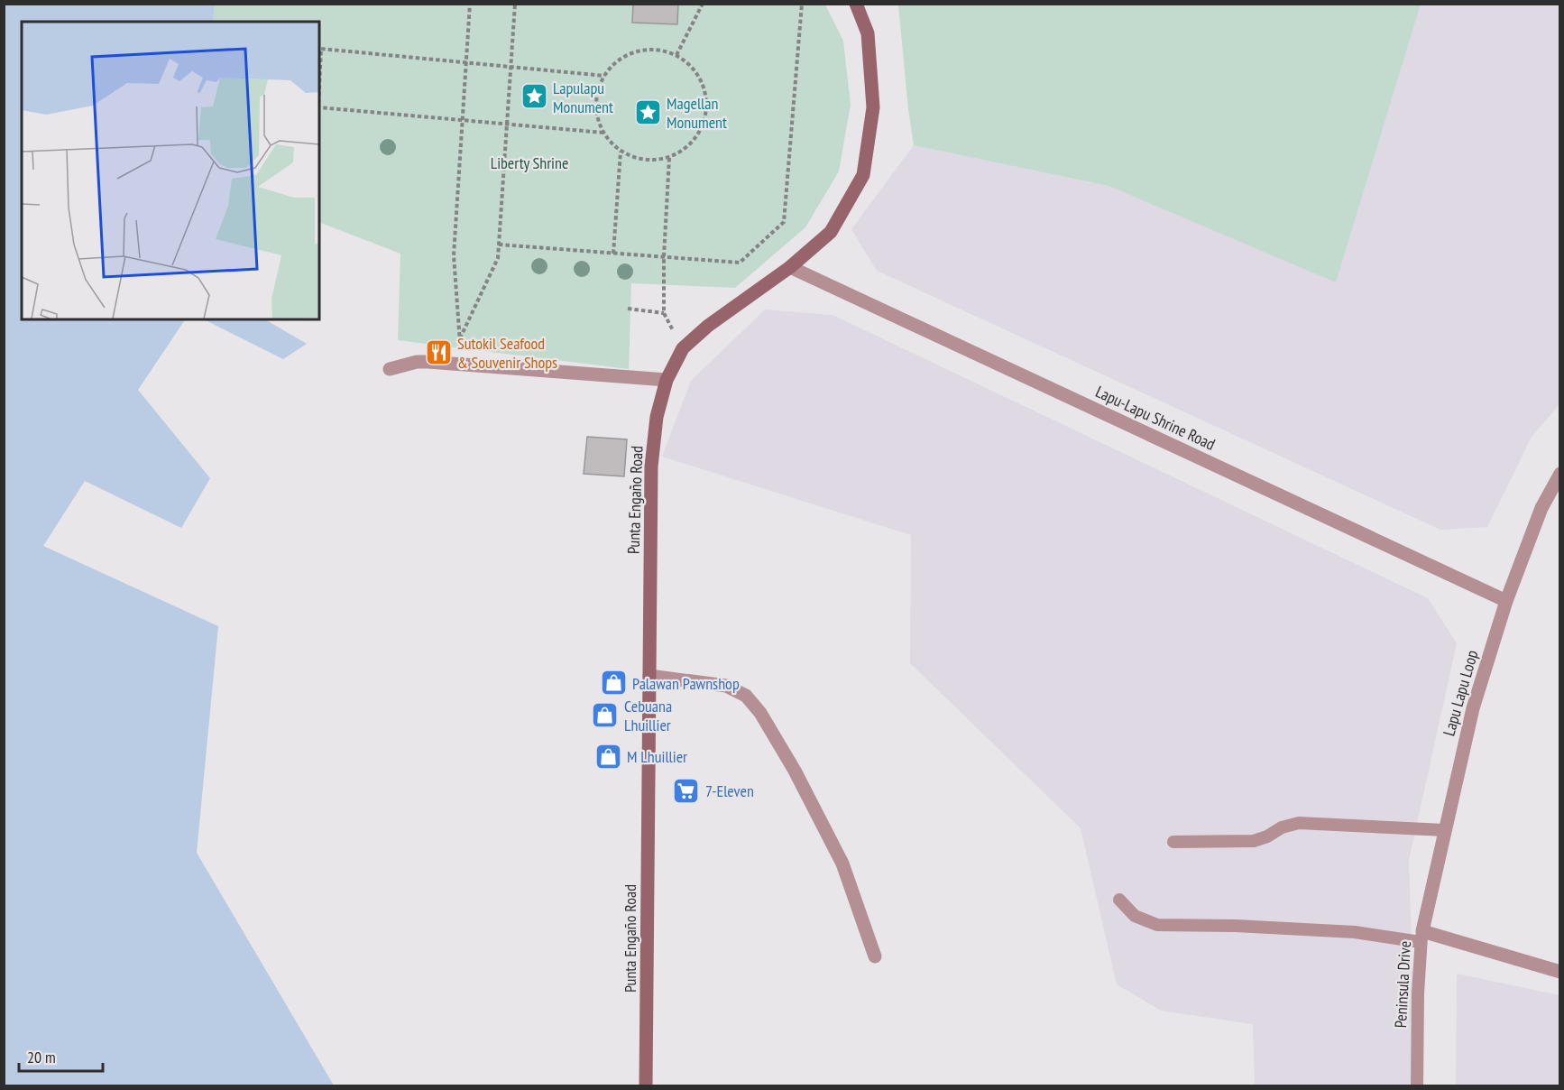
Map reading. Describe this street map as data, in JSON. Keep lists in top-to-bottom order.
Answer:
{
  "streets": {
    "street": [
      "Lapu-Lapu Shrine Road",
      "Punta Engaño Road",
      "Lapu Lapu Loop",
      "Peninsula Drive"
    ]
  },
  "crossings": [
    ["Lapu-Lapu Shrine Road", "Punta Engaño Road"],
    ["Lapu-Lapu Shrine Road", "Lapu Lapu Loop"],
    ["Lapu Lapu Loop", "Peninsula Drive"]
  ],
  "parks": ["Liberty Shrine"],
  "places": {
    "place": ["Lapulapu Monument", "Magellan Monument"],
    "restaurant": ["Sutokil Seafood & Souvenir Shops"],
    "shop": ["Palawan Pawnshop", "Cebuana Lhuillier", "M Lhuillier"],
    "supermarket": ["7-Eleven"]
  },
  "scale_bar": "20 m"
}
